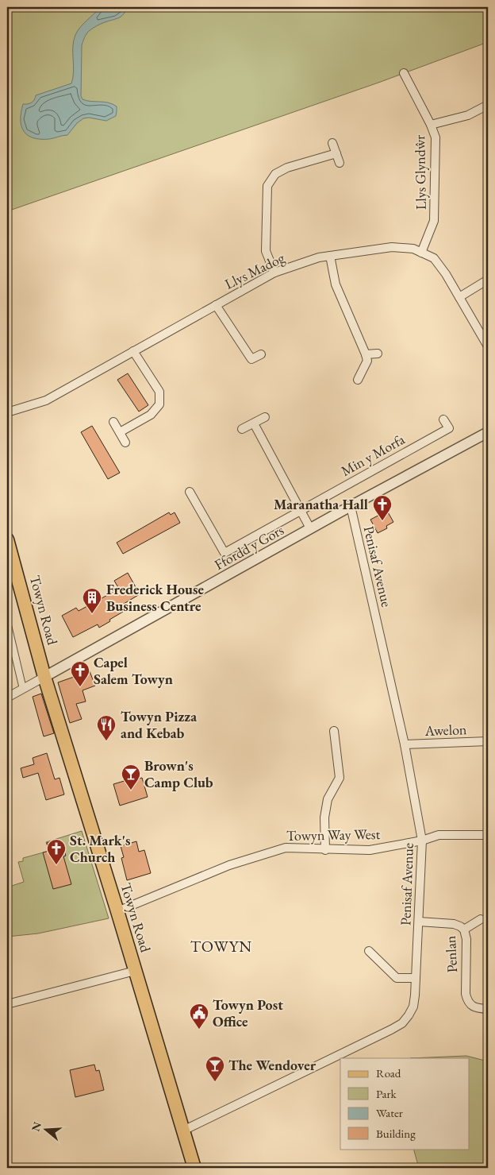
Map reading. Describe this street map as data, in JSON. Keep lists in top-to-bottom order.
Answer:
{
  "streets": {
    "main road": ["Towyn Road"],
    "street": [
      "Llys Glyndŵr",
      "Llys Madog",
      "Min y Morfa",
      "Ffordd y Gors",
      "Penisaf Avenue",
      "Awelon",
      "Towyn Way West",
      "Penlan"
    ]
  },
  "crossings": [
    ["Llys Glyndŵr", "Llys Madog"],
    ["Ffordd y Gors", "Penisaf Avenue"],
    ["Ffordd y Gors", "Towyn Road"],
    ["Penisaf Avenue", "Towyn Road"],
    ["Penisaf Avenue", "Awelon"],
    ["Penisaf Avenue", "Towyn Way West"],
    ["Penisaf Avenue", "Penlan"],
    ["Towyn Road", "Towyn Way West"]
  ],
  "districts": ["TOWYN"],
  "places": {
    "church": ["Maranatha Hall", "Capel Salem Towyn", "St. Mark's Church"],
    "building": ["Frederick House Business Centre"],
    "restaurant": ["Towyn Pizza and Kebab"],
    "bar": ["Brown's Camp Club", "The Wendover"],
    "public building": ["Towyn Post Office"]
  },
  "legend": [
    "Road",
    "Park",
    "Water",
    "Building"
  ],
  "north": "left"
}
